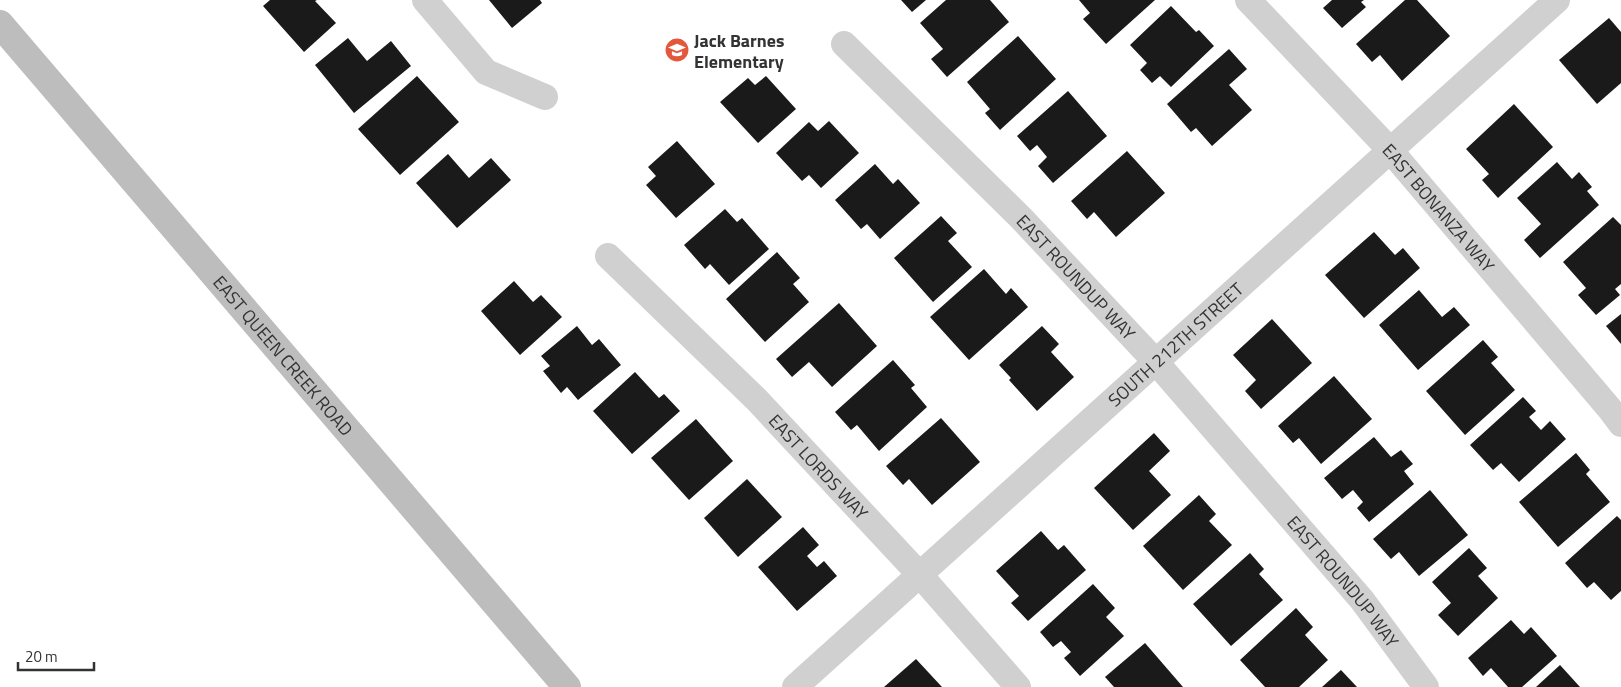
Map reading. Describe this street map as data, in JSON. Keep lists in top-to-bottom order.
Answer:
{
  "streets": {
    "main road": ["EAST QUEEN CREEK ROAD"],
    "street": [
      "EAST BONANZA WAY",
      "EAST ROUNDUP WAY",
      "SOUTH 212TH STREET",
      "EAST LORDS WAY"
    ]
  },
  "crossings": [
    ["EAST BONANZA WAY", "SOUTH 212TH STREET"],
    ["EAST ROUNDUP WAY", "SOUTH 212TH STREET"],
    ["SOUTH 212TH STREET", "EAST LORDS WAY"]
  ],
  "places": {
    "school or university": ["Jack Barnes Elementary"]
  },
  "scale_bar": "20 m"
}
